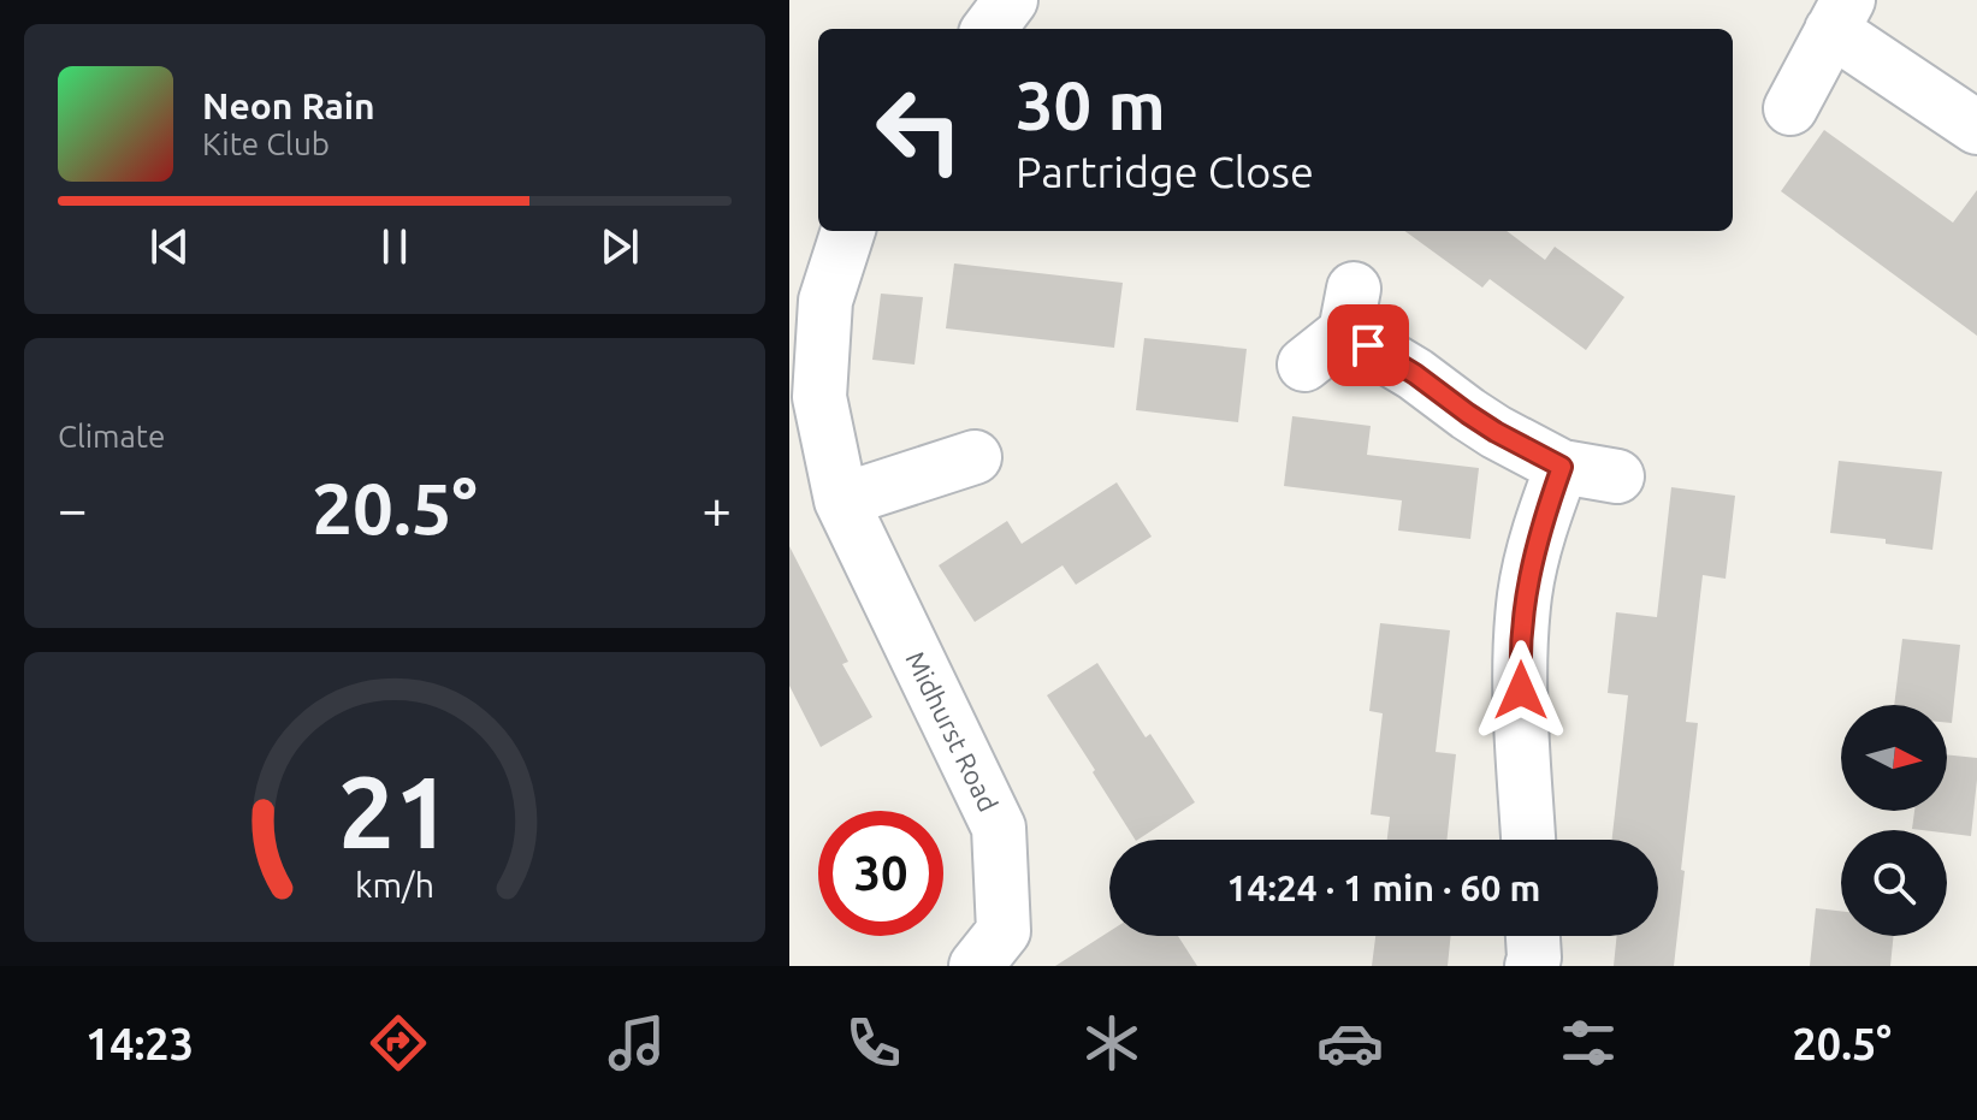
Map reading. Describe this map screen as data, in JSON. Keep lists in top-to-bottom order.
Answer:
{
  "streets": {
    "street": ["Midhurst Road"]
  },
  "north": "right",
  "page": {
    "turn": ["30 m", "Partridge Close"],
    "song": ["Neon Rain", "Kite Club"],
    "tile": "Climate",
    "heat": ["−", "20.5°", "+"],
    "limit": "30",
    "trip": "14:24 · 1 min · 60 m",
    "tabs": ["14:23", "20.5°"],
    "gauge": ["21", "km/h"]
  }
}
